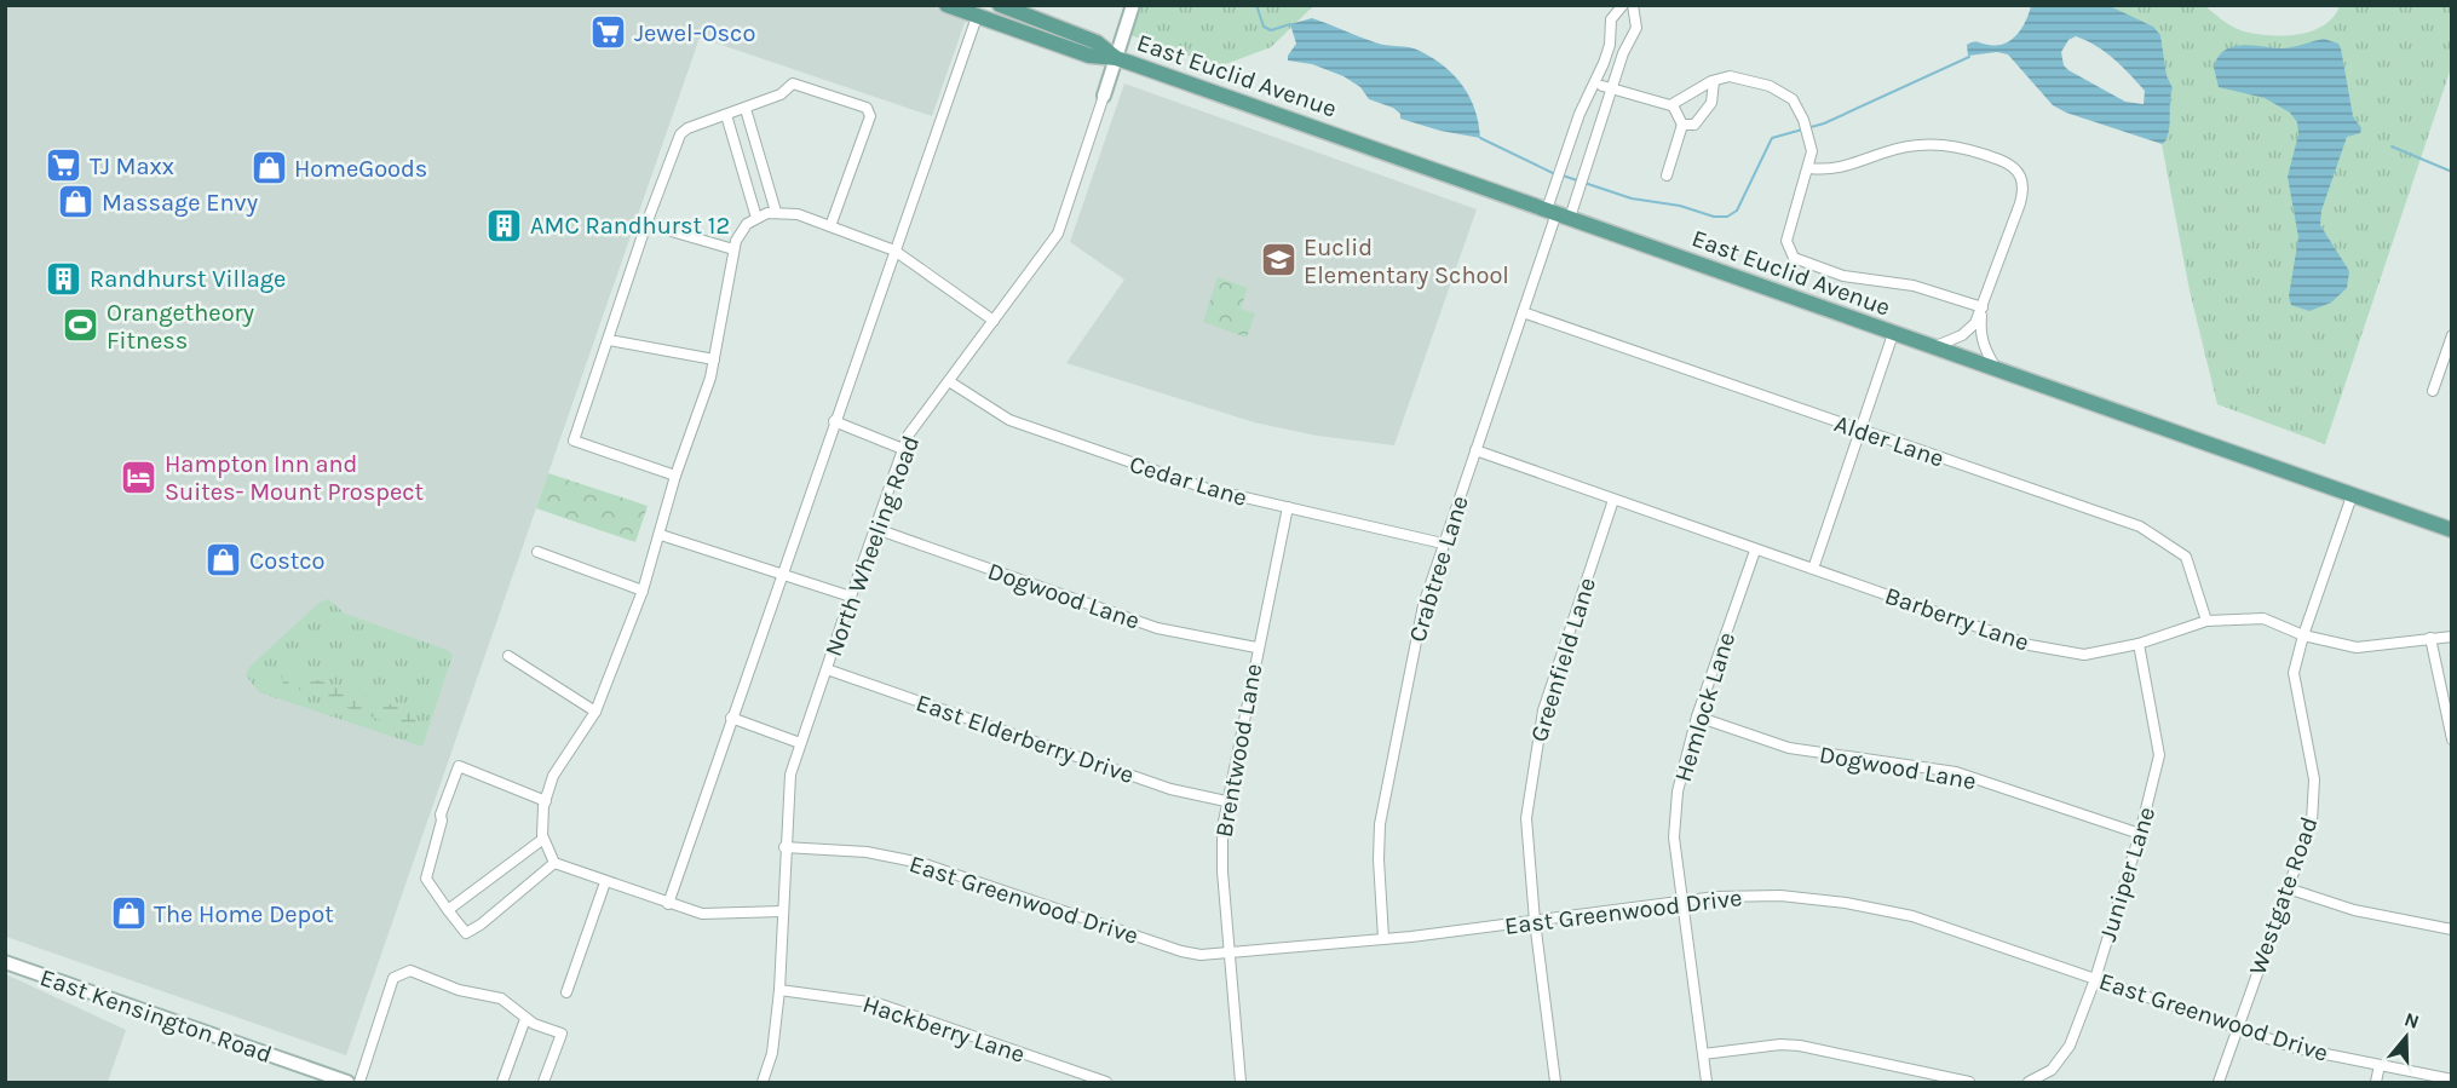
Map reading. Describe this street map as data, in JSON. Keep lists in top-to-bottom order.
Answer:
{
  "streets": {
    "main road": ["East Euclid Avenue", "North Wheeling Road", "East Kensington Road"],
    "street": [
      "Alder Lane",
      "Cedar Lane",
      "Crabtree Lane",
      "Dogwood Lane",
      "Barberry Lane",
      "Greenfield Lane",
      "Hemlock Lane",
      "East Elderberry Drive",
      "Brentwood Lane",
      "Juniper Lane",
      "Westgate Road",
      "East Greenwood Drive",
      "Hackberry Lane"
    ]
  },
  "crossings": [
    ["East Euclid Avenue", "North Wheeling Road"],
    ["East Euclid Avenue", "Crabtree Lane"],
    ["East Euclid Avenue", "Westgate Road"],
    ["Alder Lane", "Crabtree Lane"],
    ["Alder Lane", "Barberry Lane"],
    ["Cedar Lane", "North Wheeling Road"],
    ["Cedar Lane", "Crabtree Lane"],
    ["Cedar Lane", "Brentwood Lane"],
    ["North Wheeling Road", "Dogwood Lane"],
    ["North Wheeling Road", "East Elderberry Drive"],
    ["North Wheeling Road", "East Greenwood Drive"],
    ["North Wheeling Road", "Hackberry Lane"],
    ["Crabtree Lane", "Barberry Lane"],
    ["Crabtree Lane", "East Greenwood Drive"],
    ["Dogwood Lane", "Hemlock Lane"],
    ["Dogwood Lane", "Brentwood Lane"],
    ["Dogwood Lane", "Juniper Lane"],
    ["Barberry Lane", "Greenfield Lane"],
    ["Barberry Lane", "Hemlock Lane"],
    ["Barberry Lane", "Juniper Lane"],
    ["Barberry Lane", "Westgate Road"],
    ["Greenfield Lane", "East Greenwood Drive"],
    ["Hemlock Lane", "East Greenwood Drive"],
    ["East Elderberry Drive", "Brentwood Lane"],
    ["Brentwood Lane", "East Greenwood Drive"],
    ["Juniper Lane", "East Greenwood Drive"],
    ["Westgate Road", "East Greenwood Drive"]
  ],
  "places": {
    "supermarket": ["Jewel-Osco", "TJ Maxx"],
    "shop": [
      "HomeGoods",
      "Massage Envy",
      "Costco",
      "The Home Depot"
    ],
    "building": ["AMC Randhurst 12", "Randhurst Village"],
    "school or university": ["Euclid Elementary School"],
    "sports": ["Orangetheory Fitness"],
    "hotel": ["Hampton Inn and Suites- Mount Prospect"]
  },
  "north": "top"
}
